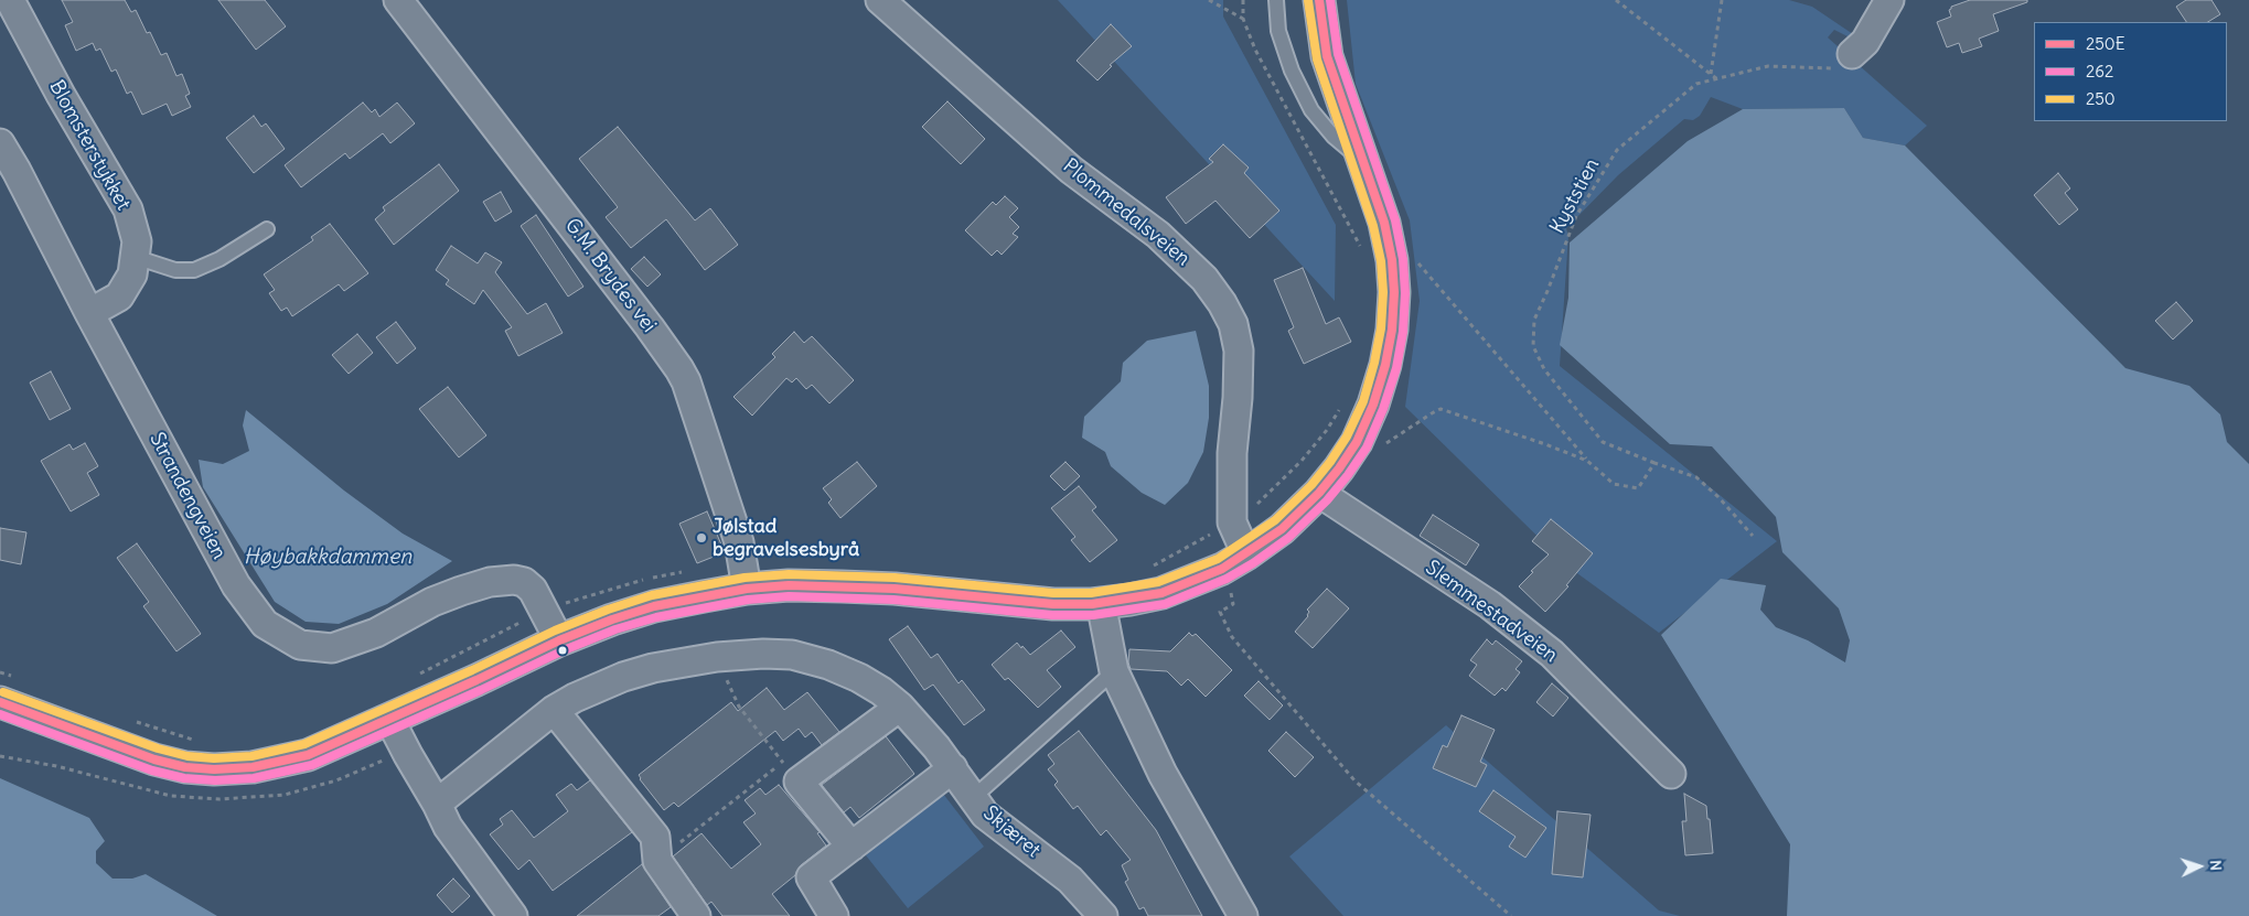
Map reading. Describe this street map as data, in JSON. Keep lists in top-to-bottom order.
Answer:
{
  "streets": {
    "street": [
      "Blomsterstykket",
      "Plommedalsveien",
      "G.M. Brydes vei",
      "Strandengveien",
      "Slemmestadveien",
      "Skjæret"
    ],
    "path": ["Kyststien"]
  },
  "crossings": [
    ["Blomsterstykket", "Strandengveien"]
  ],
  "water": ["Høybakkdammen"],
  "places": ["Jølstad begravelsesbyrå"],
  "lines": ["transit line 250E", "transit line 262", "transit line 250"],
  "legend": ["250E", "262", "250"],
  "north": "right"
}
